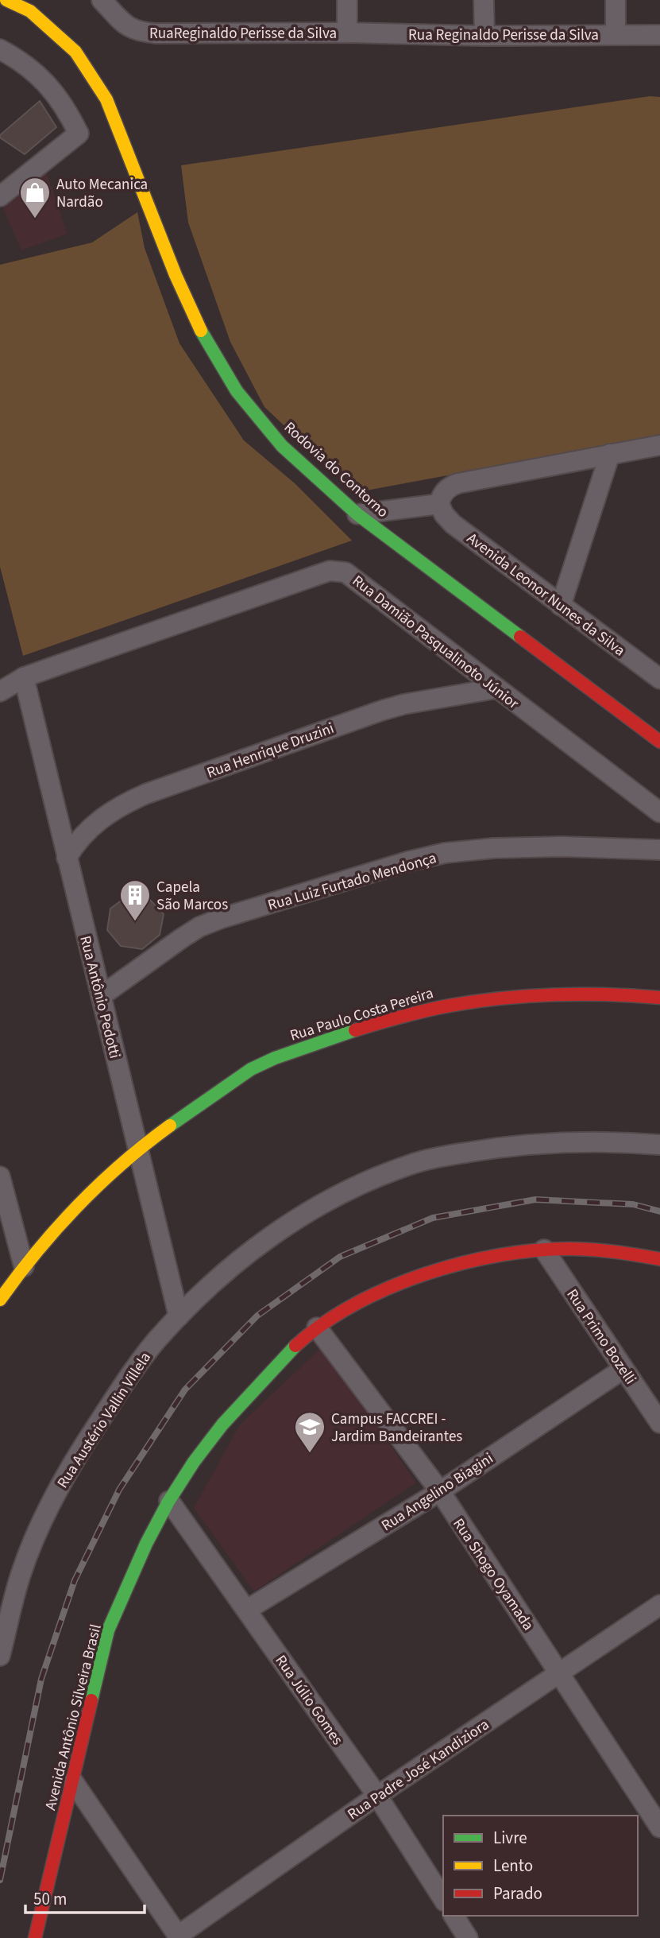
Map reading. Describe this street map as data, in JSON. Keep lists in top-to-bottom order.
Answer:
{
  "streets": {
    "street": [
      "RuaReginaldo Perisse da Silva",
      "Rua Reginaldo Perisse da Silva",
      "Rodovia do Contorno",
      "Avenida Leonor Nunes da Silva",
      "Rua Damião Pasqualinoto Júnior",
      "Rua Henrique Druzini",
      "Rua Luiz Furtado Mendonça",
      "Rua Antônio Pedotti",
      "Rua Paulo Costa Pereira",
      "Rua Primo Bozelli",
      "Rua Austério Vallin Villela",
      "Rua Angelino Biagini",
      "Rua Shogo Oyamada",
      "Rua Júlio Gomes",
      "Avenida Antônio Silveira Brasil",
      "Rua Padre José Kandiziora"
    ]
  },
  "crossings": [
    ["RuaReginaldo Perisse da Silva", "Rua Reginaldo Perisse da Silva"],
    ["Rua Damião Pasqualinoto Júnior", "Rua Henrique Druzini"],
    ["Rua Damião Pasqualinoto Júnior", "Rua Antônio Pedotti"],
    ["Rua Henrique Druzini", "Rua Antônio Pedotti"],
    ["Rua Luiz Furtado Mendonça", "Rua Antônio Pedotti"],
    ["Rua Antônio Pedotti", "Rua Paulo Costa Pereira"],
    ["Rua Antônio Pedotti", "Rua Austério Vallin Villela"],
    ["Rua Primo Bozelli", "Rua Angelino Biagini"],
    ["Rua Primo Bozelli", "Avenida Antônio Silveira Brasil"],
    ["Rua Angelino Biagini", "Rua Shogo Oyamada"],
    ["Rua Angelino Biagini", "Rua Júlio Gomes"],
    ["Rua Shogo Oyamada", "Avenida Antônio Silveira Brasil"],
    ["Rua Shogo Oyamada", "Rua Padre José Kandiziora"],
    ["Rua Júlio Gomes", "Avenida Antônio Silveira Brasil"],
    ["Rua Júlio Gomes", "Rua Padre José Kandiziora"]
  ],
  "places": {
    "shop": ["Auto Mecanica Nardão"],
    "building": ["Capela São Marcos"],
    "school or university": ["Campus FACCREI - Jardim Bandeirantes"]
  },
  "legend": ["Livre", "Lento", "Parado"],
  "scale_bar": "50 m"
}
